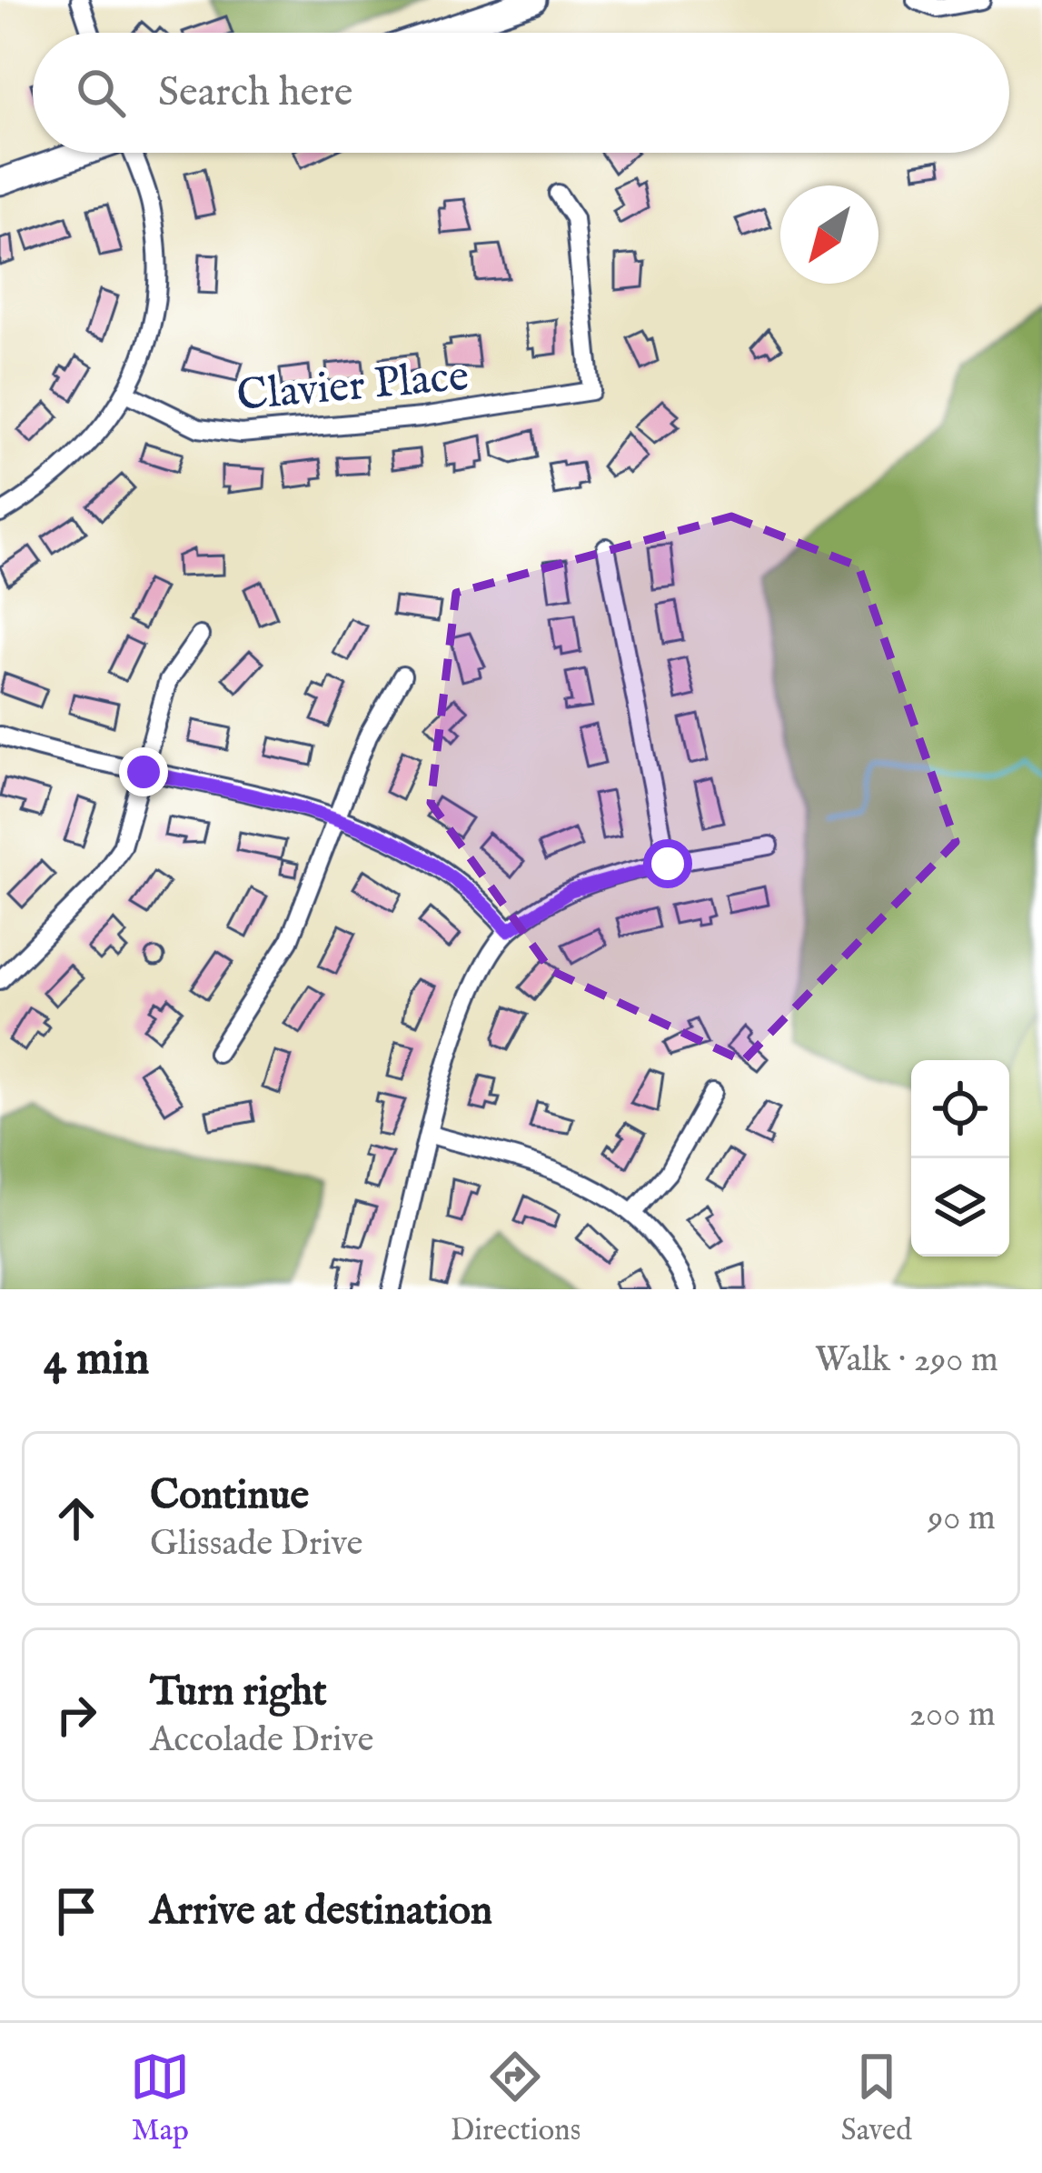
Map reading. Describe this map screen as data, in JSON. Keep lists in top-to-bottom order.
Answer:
{
  "streets": {
    "street": ["Clavier Place"]
  },
  "north": "bottom left",
  "page": {
    "search": "Search here",
    "heading": ["4 min", "Walk · 290 m"],
    "list": [
      ["Continue", "Glissade Drive", "90 m"],
      ["Turn right", "Accolade Drive", "200 m"],
      "Arrive at destination"
    ],
    "nav": ["Map", "Directions", "Saved"]
  }
}
